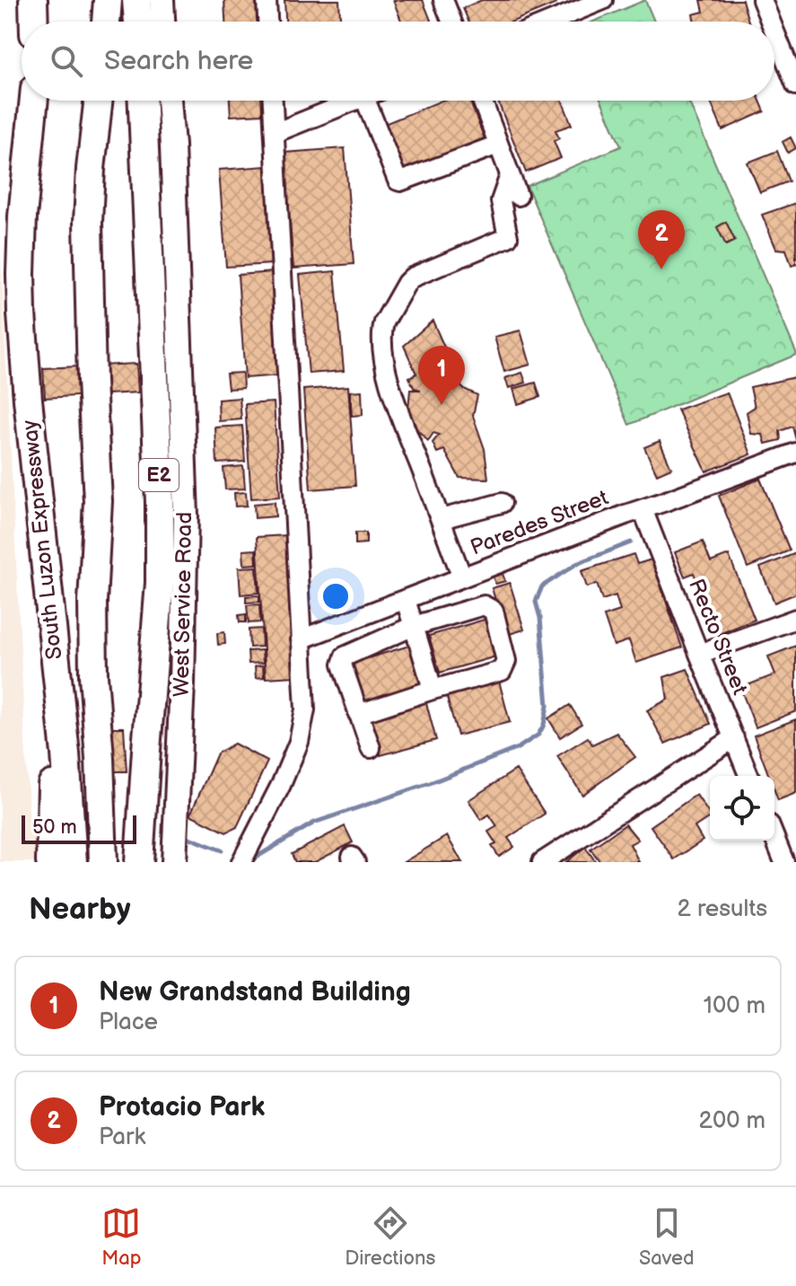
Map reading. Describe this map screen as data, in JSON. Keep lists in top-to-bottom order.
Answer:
{
  "streets": {
    "highway": ["E2", "South Luzon Expressway"],
    "main road": ["West Service Road"],
    "lane": ["Paredes Street", "Recto Street"]
  },
  "crossings": [
    ["Paredes Street", "Recto Street"]
  ],
  "scale_bar": "50 m",
  "page": {
    "search": "Search here",
    "pins": ["2", "1"],
    "scale": "50 m",
    "heading": ["Nearby", "2 results"],
    "list": [
      {
        "mark": "1",
        "name": "New Grandstand Building",
        "note": "Place",
        "value": "100 m"
      },
      {
        "mark": "2",
        "name": "Protacio Park",
        "note": "Park",
        "value": "200 m"
      }
    ],
    "nav": ["Map", "Directions", "Saved"]
  }
}
